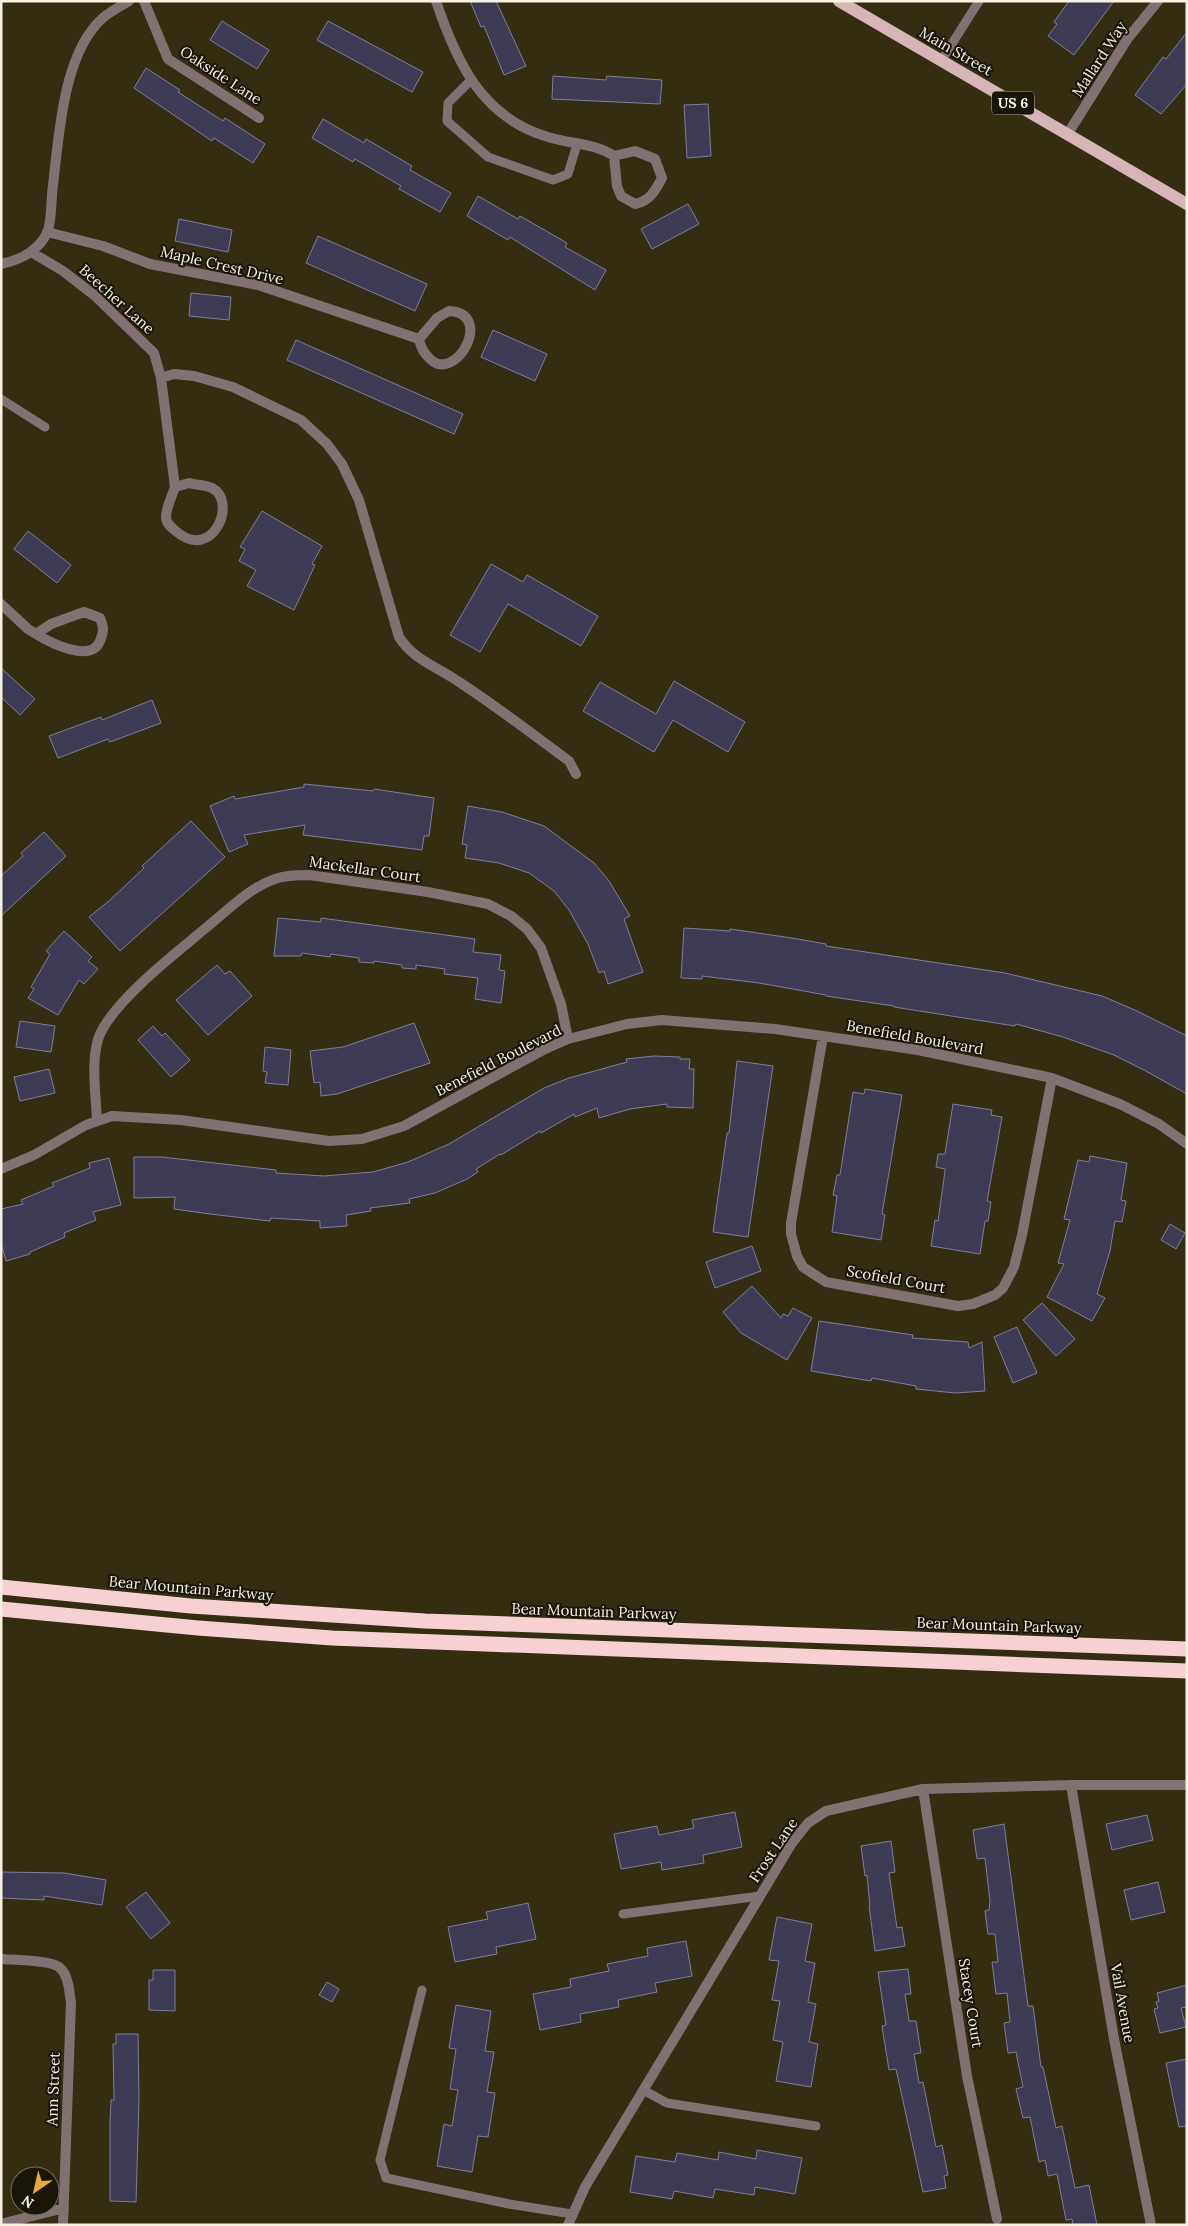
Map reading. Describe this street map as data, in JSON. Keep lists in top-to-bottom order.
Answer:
{
  "streets": {
    "highway": ["Bear Mountain Parkway"],
    "main road": ["Main Street", "US 6"],
    "street": [
      "Mallard Way",
      "Oakside Lane",
      "Maple Crest Drive",
      "Beecher Lane",
      "Mackellar Court",
      "Benefield Boulevard",
      "Scofield Court",
      "Frost Lane",
      "Stacey Court",
      "Vail Avenue",
      "Ann Street"
    ]
  },
  "crossings": [
    ["Main Street", "Mallard Way"],
    ["Mackellar Court", "Benefield Boulevard"],
    ["Benefield Boulevard", "Scofield Court"],
    ["Frost Lane", "Stacey Court"],
    ["Frost Lane", "Vail Avenue"]
  ],
  "north": "bottom left"
}
